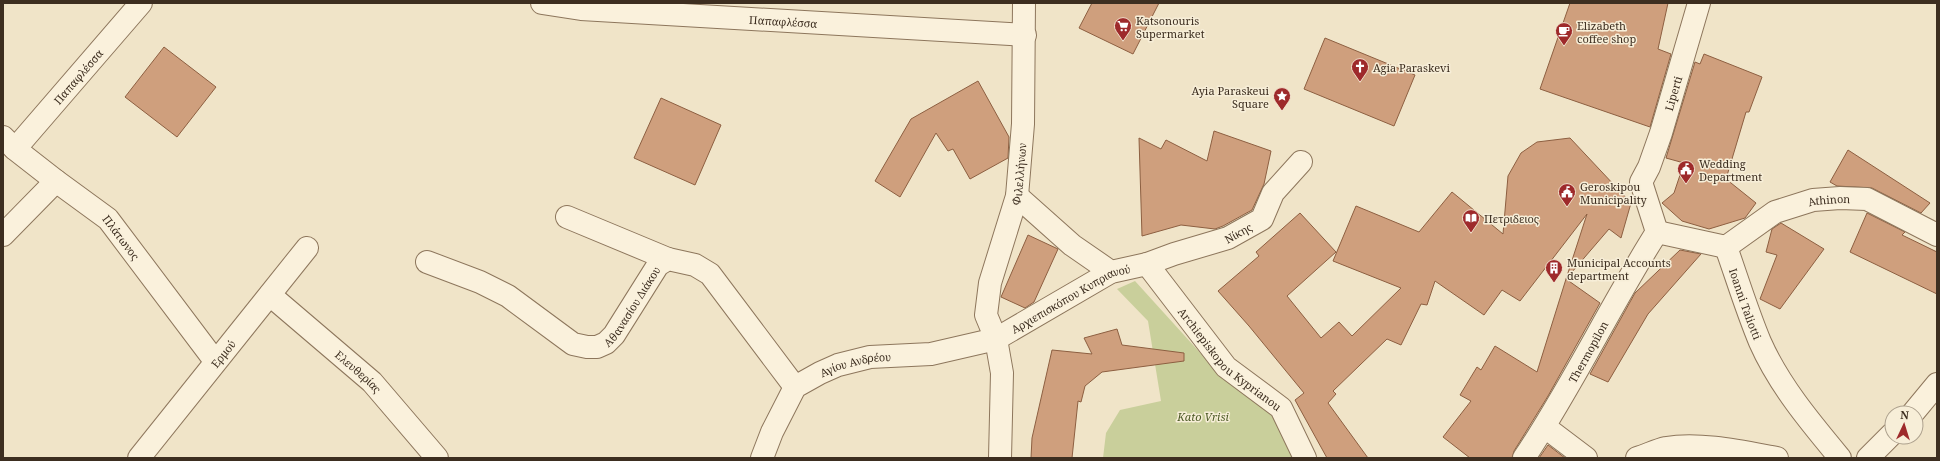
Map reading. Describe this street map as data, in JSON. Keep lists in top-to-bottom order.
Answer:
{
  "streets": {
    "street": [
      "Παπαφλέσσα",
      "Liperti",
      "Φιλελλήνων",
      "Athinon",
      "Νίκης",
      "Πλάτωνος",
      "Αρχιεπισκόπου Κυπριανού",
      "Ioanni Taliotti",
      "Αθανασίου Διάκου",
      "Thermopilon",
      "Ερμού",
      "Archiepiskopou Kyprianou",
      "Αγίου Ανδρέου",
      "Ελευθερίας"
    ]
  },
  "crossings": [
    ["Παπαφλέσσα", "Φιλελλήνων"],
    ["Παπαφλέσσα", "Πλάτωνος"],
    ["Liperti", "Thermopilon"],
    ["Φιλελλήνων", "Αρχιεπισκόπου Κυπριανού"],
    ["Φιλελλήνων", "Αγίου Ανδρέου"],
    ["Athinon", "Ioanni Taliotti"],
    ["Νίκης", "Αρχιεπισκόπου Κυπριανού"],
    ["Νίκης", "Archiepiskopou Kyprianou"],
    ["Πλάτωνος", "Ερμού"],
    ["Αρχιεπισκόπου Κυπριανού", "Archiepiskopou Kyprianou"],
    ["Αρχιεπισκόπου Κυπριανού", "Αγίου Ανδρέου"],
    ["Αθανασίου Διάκου", "Αγίου Ανδρέου"],
    ["Ερμού", "Ελευθερίας"]
  ],
  "parks": ["Kato Vrisi"],
  "places": {
    "supermarket": ["Katsonouris Supermarket"],
    "cafe": ["Elizabeth coffee shop"],
    "church": ["Agia Paraskevi"],
    "place": ["Ayia Paraskeui Square"],
    "public building": ["Wedding Department", "Geroskipou Municipality"],
    "library": ["Πετριδειος"],
    "building": ["Municipal Accounts department"]
  },
  "north": "top"
}
